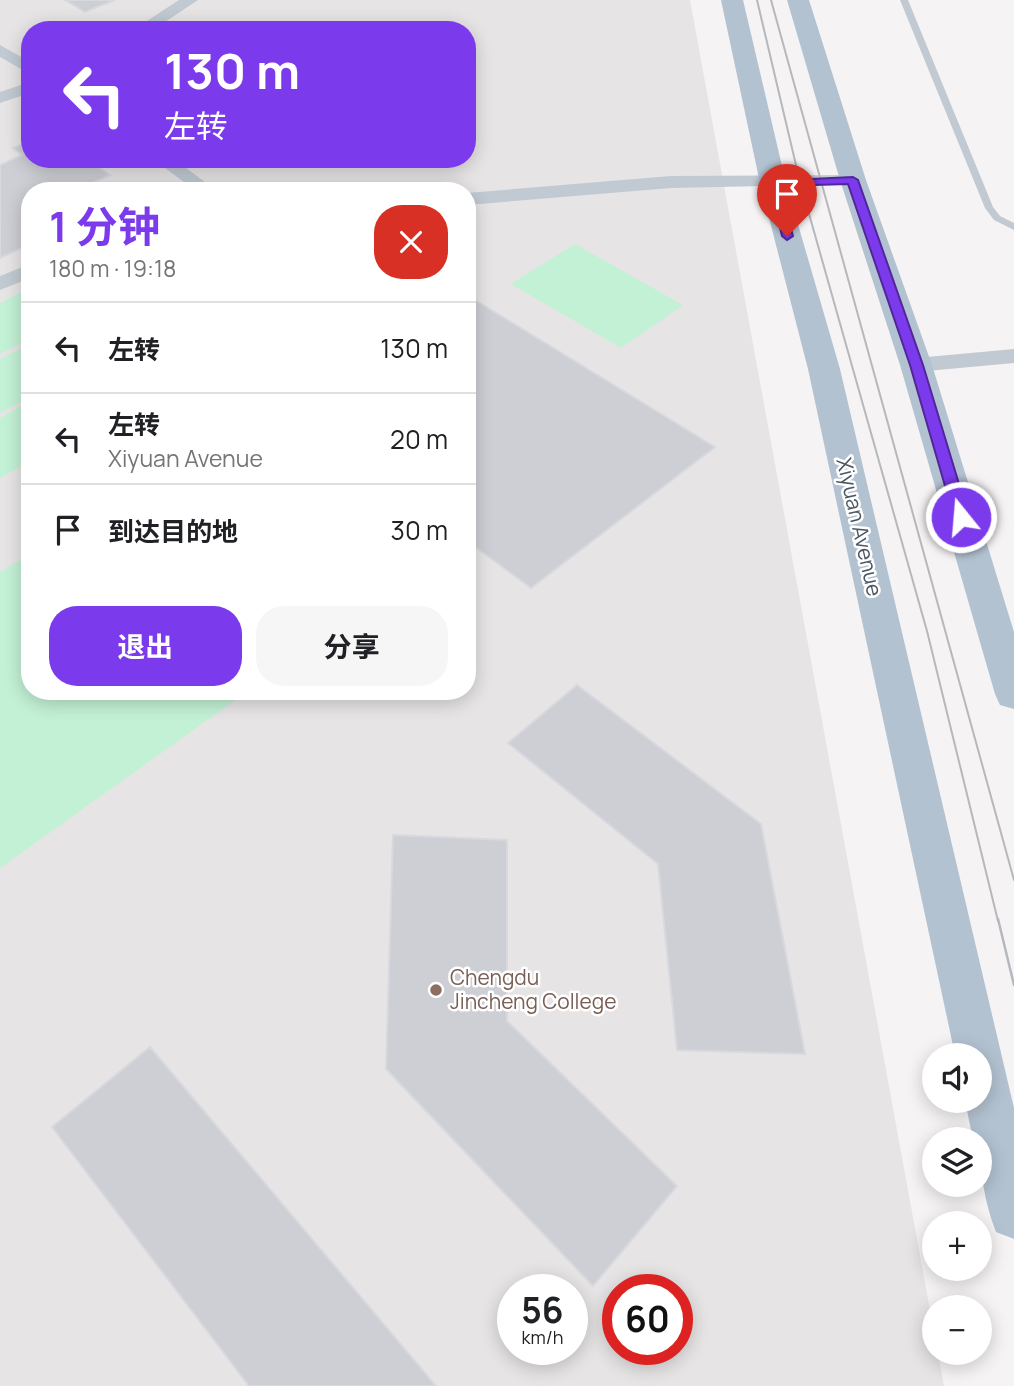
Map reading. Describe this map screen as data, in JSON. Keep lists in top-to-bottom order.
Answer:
{
  "streets": {
    "main road": ["Xiyuan Avenue"]
  },
  "places": ["Chengdu Jincheng College"],
  "page": {
    "turn": ["130 m", "左转"],
    "heading": ["1 分钟", "180 m · 19:18"],
    "list": [
      {
        "name": "左转",
        "value": "130 m"
      },
      {
        "name": "左转",
        "note": "Xiyuan Avenue",
        "value": "20 m"
      },
      {
        "name": "到达目的地",
        "value": "30 m"
      }
    ],
    "buttons": ["退出", "分享"],
    "map_buttons": ["+", "−"],
    "speed": "56 km/h",
    "limit": "60"
  }
}
